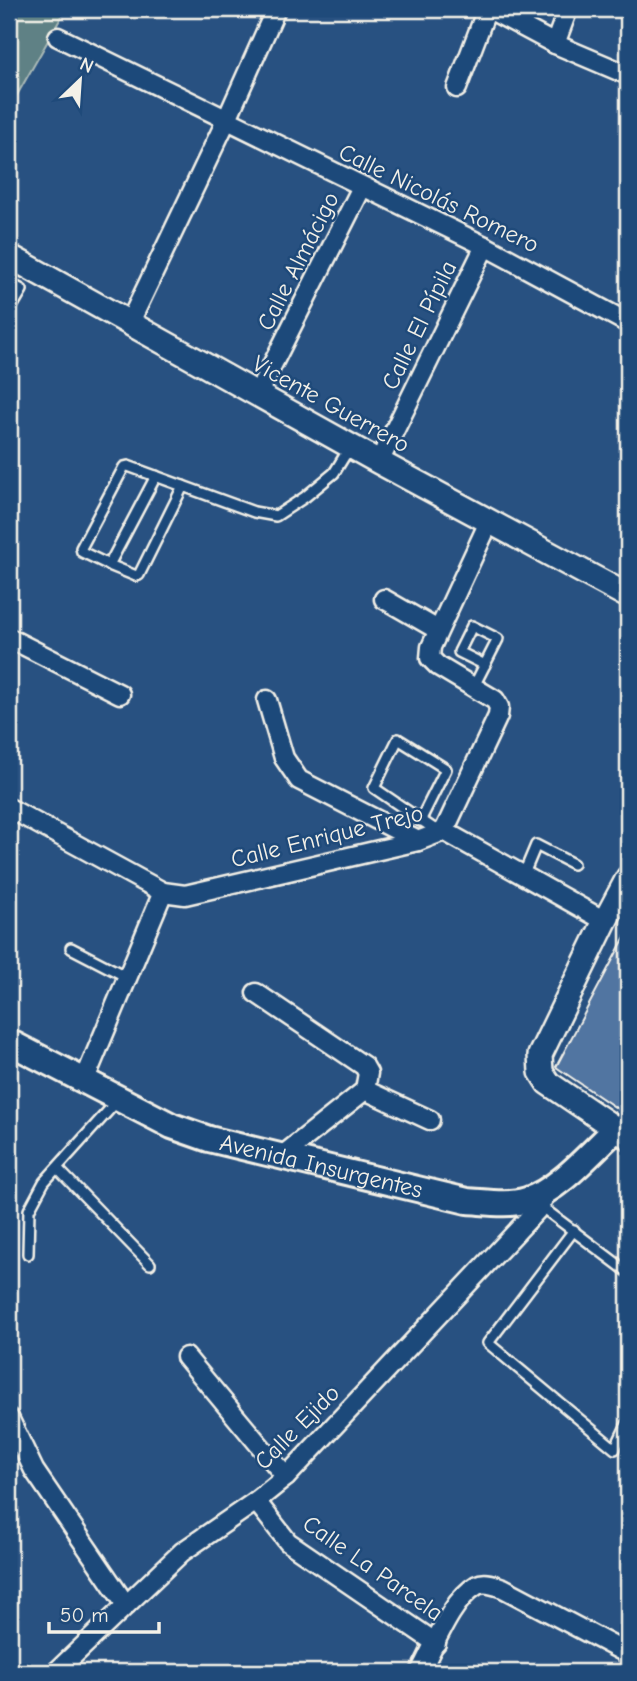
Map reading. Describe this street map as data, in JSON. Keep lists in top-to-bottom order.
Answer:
{
  "streets": {
    "main road": ["Avenida Insurgentes"],
    "street": [
      "Calle Nicolás Romero",
      "Calle Almácigo",
      "Calle El Pípila",
      "Vicente Guerrero",
      "Calle Enrique Trejo",
      "Calle Ejido",
      "Calle La Parcela"
    ]
  },
  "crossings": [
    ["Calle Nicolás Romero", "Calle Almácigo"],
    ["Calle Nicolás Romero", "Calle El Pípila"],
    ["Calle Almácigo", "Vicente Guerrero"],
    ["Calle El Pípila", "Vicente Guerrero"],
    ["Avenida Insurgentes", "Calle Ejido"],
    ["Calle Ejido", "Calle La Parcela"]
  ],
  "scale_bar": "50 m",
  "north": "top right"
}
